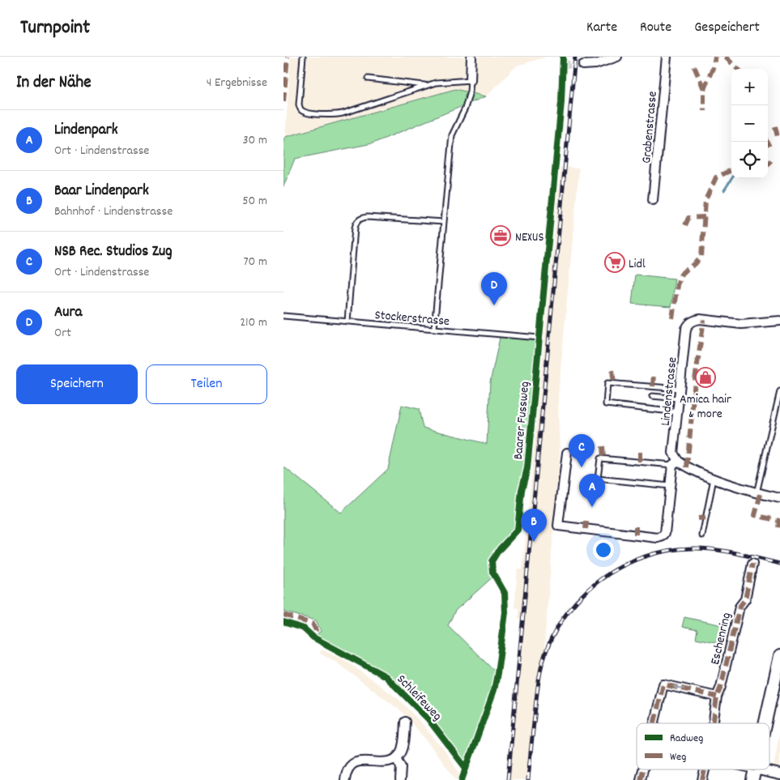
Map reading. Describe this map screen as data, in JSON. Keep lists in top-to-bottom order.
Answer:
{
  "streets": {
    "street": ["Grabenstrasse", "Lindenstrasse", "Eschenring"],
    "lane": ["Stockerstrasse"],
    "cycle path": ["Baarer Fussweg", "Schleifeweg"]
  },
  "places": {
    "office": ["NEXUS"],
    "supermarket": ["Lidl"],
    "shop": ["Amica hair & more"]
  },
  "legend": ["Radweg", "Weg"],
  "page": {
    "header": "Turnpoint",
    "nav": ["Karte", "Route", "Gespeichert"],
    "heading": ["In der Nähe", "4 Ergebnisse"],
    "map_buttons": ["+", "−"],
    "list": [
      {
        "mark": "A",
        "name": "Lindenpark",
        "note": "Ort · Lindenstrasse",
        "value": "30 m"
      },
      {
        "mark": "B",
        "name": "Baar Lindenpark",
        "note": "Bahnhof · Lindenstrasse",
        "value": "50 m"
      },
      {
        "mark": "C",
        "name": "NSB Rec. Studios Zug",
        "note": "Ort · Lindenstrasse",
        "value": "70 m"
      },
      {
        "mark": "D",
        "name": "Aura",
        "note": "Ort",
        "value": "210 m"
      }
    ],
    "pins": [
      "D",
      "C",
      "A",
      "B"
    ],
    "buttons": ["Speichern", "Teilen"]
  }
}
